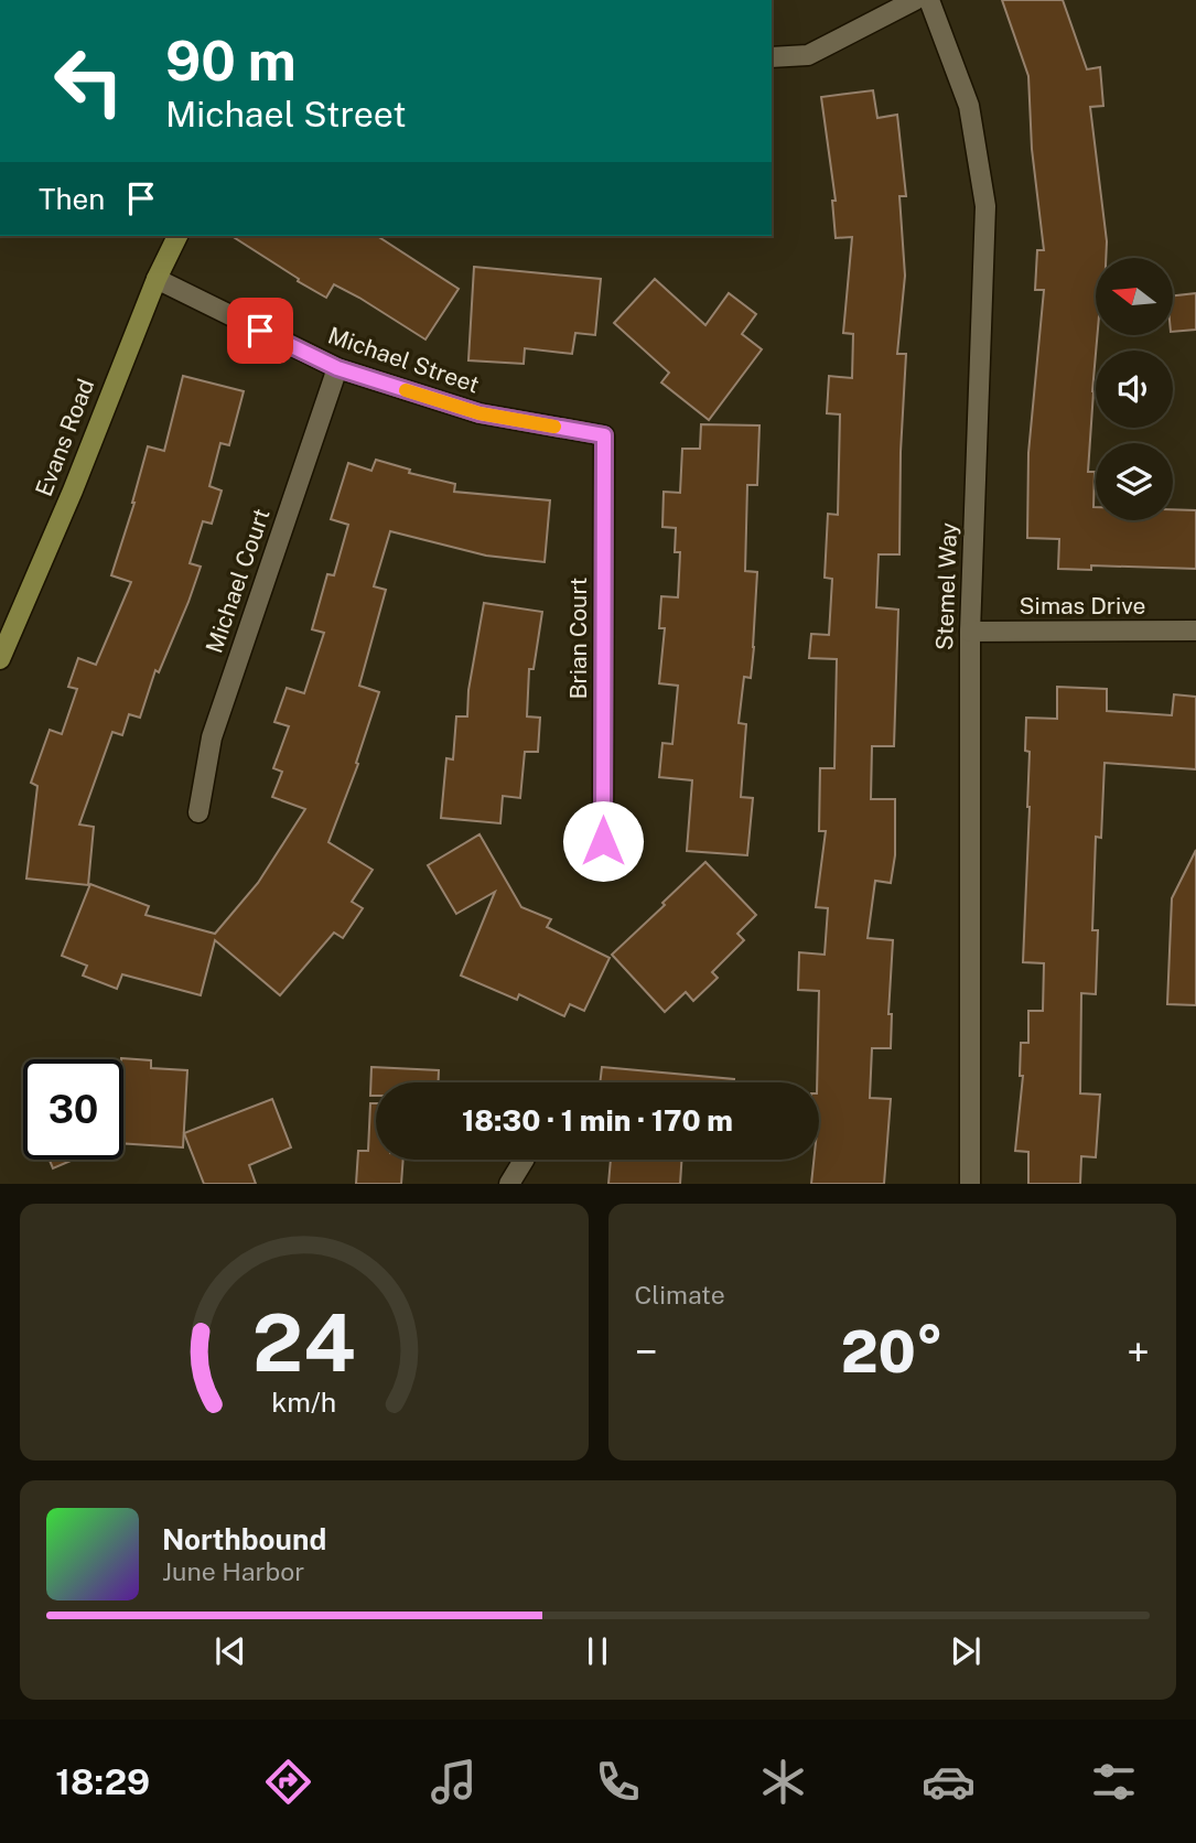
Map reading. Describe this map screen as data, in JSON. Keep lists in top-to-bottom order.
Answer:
{
  "streets": {
    "street": [
      "Michael Street",
      "Evans Road",
      "Michael Court",
      "Stemel Way",
      "Simas Drive",
      "Brian Court"
    ]
  },
  "crossings": [
    ["Michael Street", "Evans Road"],
    ["Michael Street", "Michael Court"],
    ["Michael Street", "Brian Court"],
    ["Stemel Way", "Simas Drive"]
  ],
  "north": "left",
  "page": {
    "turn": ["90 m", "Michael Street"],
    "then": "Then",
    "limit": "30",
    "trip": "18:30 · 1 min · 170 m",
    "tile": "Climate",
    "heat": ["−", "20°", "+"],
    "song": ["Northbound", "June Harbor"],
    "tabs": "18:29",
    "gauge": ["24", "km/h"]
  }
}
